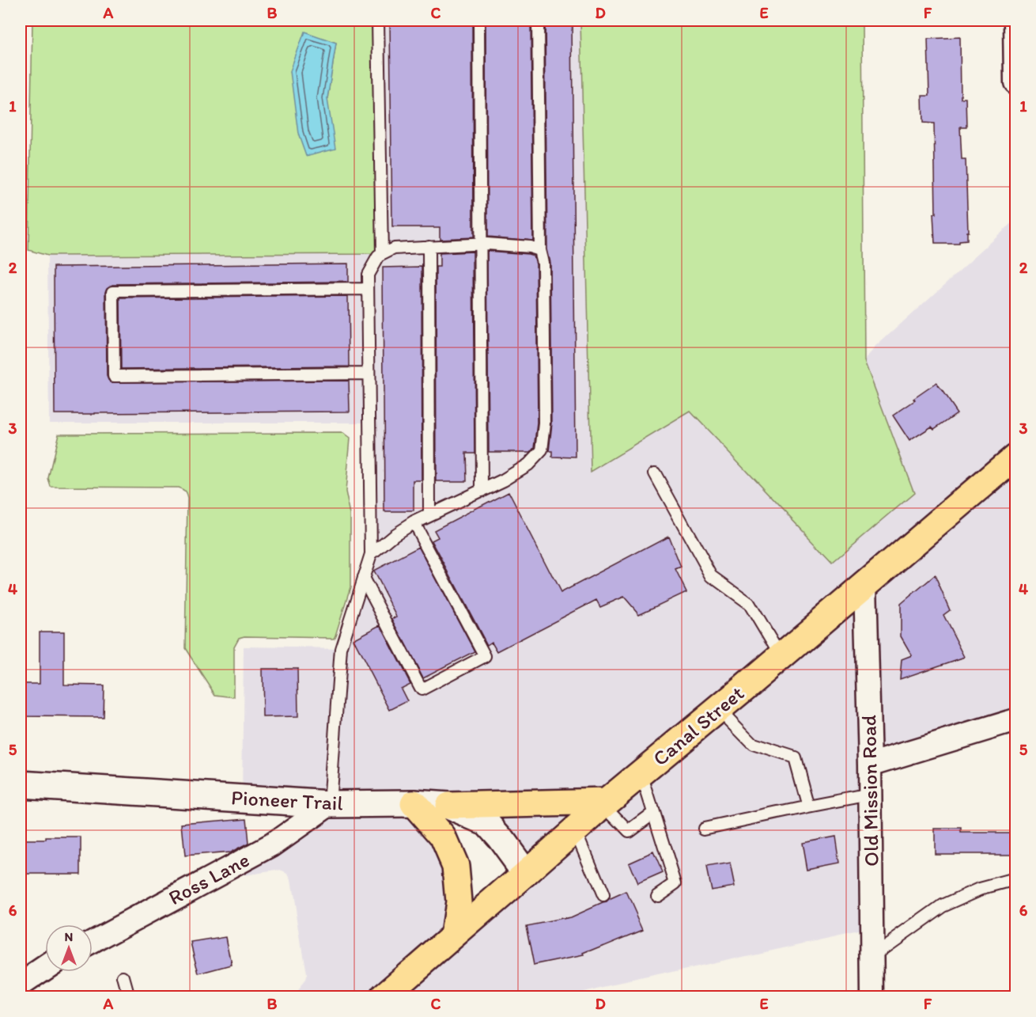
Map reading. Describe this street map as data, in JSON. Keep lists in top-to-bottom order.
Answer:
{
  "streets": {
    "main road": ["Canal Street"],
    "street": ["Old Mission Road", "Pioneer Trail", "Ross Lane"]
  },
  "crossings": [
    ["Canal Street", "Old Mission Road"],
    ["Canal Street", "Pioneer Trail"],
    ["Pioneer Trail", "Ross Lane"]
  ],
  "north": "top",
  "grid": {
    "columns": [
      "A",
      "B",
      "C",
      "D",
      "E",
      "F"
    ],
    "rows": [
      "1",
      "2",
      "3",
      "4",
      "5",
      "6"
    ]
  }
}
